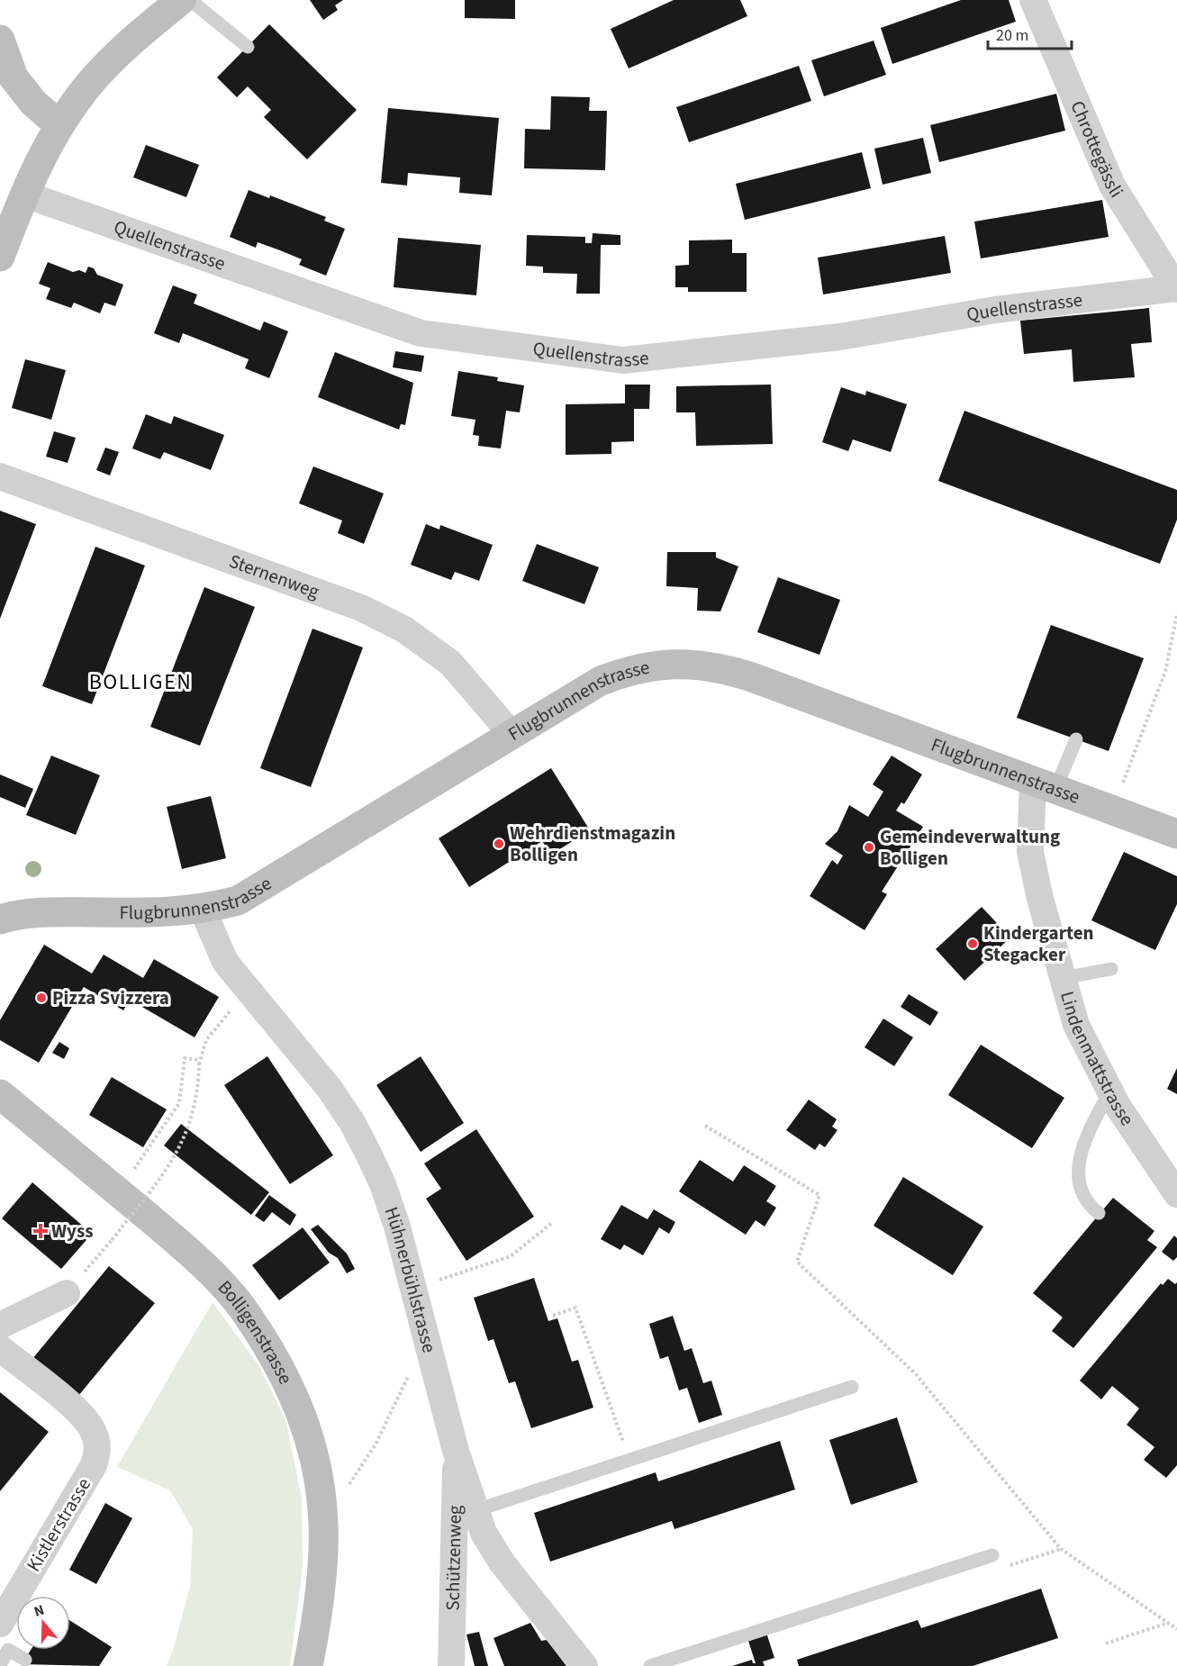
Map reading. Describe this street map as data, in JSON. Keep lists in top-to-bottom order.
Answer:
{
  "streets": {
    "street": [
      "Chrottegässli",
      "Quellenstrasse",
      "Sternenweg",
      "Flugbrunnenstrasse",
      "Lindenmattstrasse",
      "Hühnerbühlstrasse",
      "Bolligenstrasse",
      "Kistlerstrasse",
      "Schützenweg"
    ]
  },
  "crossings": [
    ["Chrottegässli", "Quellenstrasse"],
    ["Sternenweg", "Flugbrunnenstrasse"],
    ["Flugbrunnenstrasse", "Lindenmattstrasse"],
    ["Flugbrunnenstrasse", "Hühnerbühlstrasse"],
    ["Hühnerbühlstrasse", "Schützenweg"]
  ],
  "districts": ["BOLLIGEN"],
  "places": {
    "other": [
      "Wehrdienstmagazin Bolligen",
      "Gemeindeverwaltung Bolligen",
      "Kindergarten Stegacker",
      "Pizza Svizzera"
    ],
    "health": ["Wyss"]
  },
  "scale_bar": "20 m",
  "north": "top"
}
